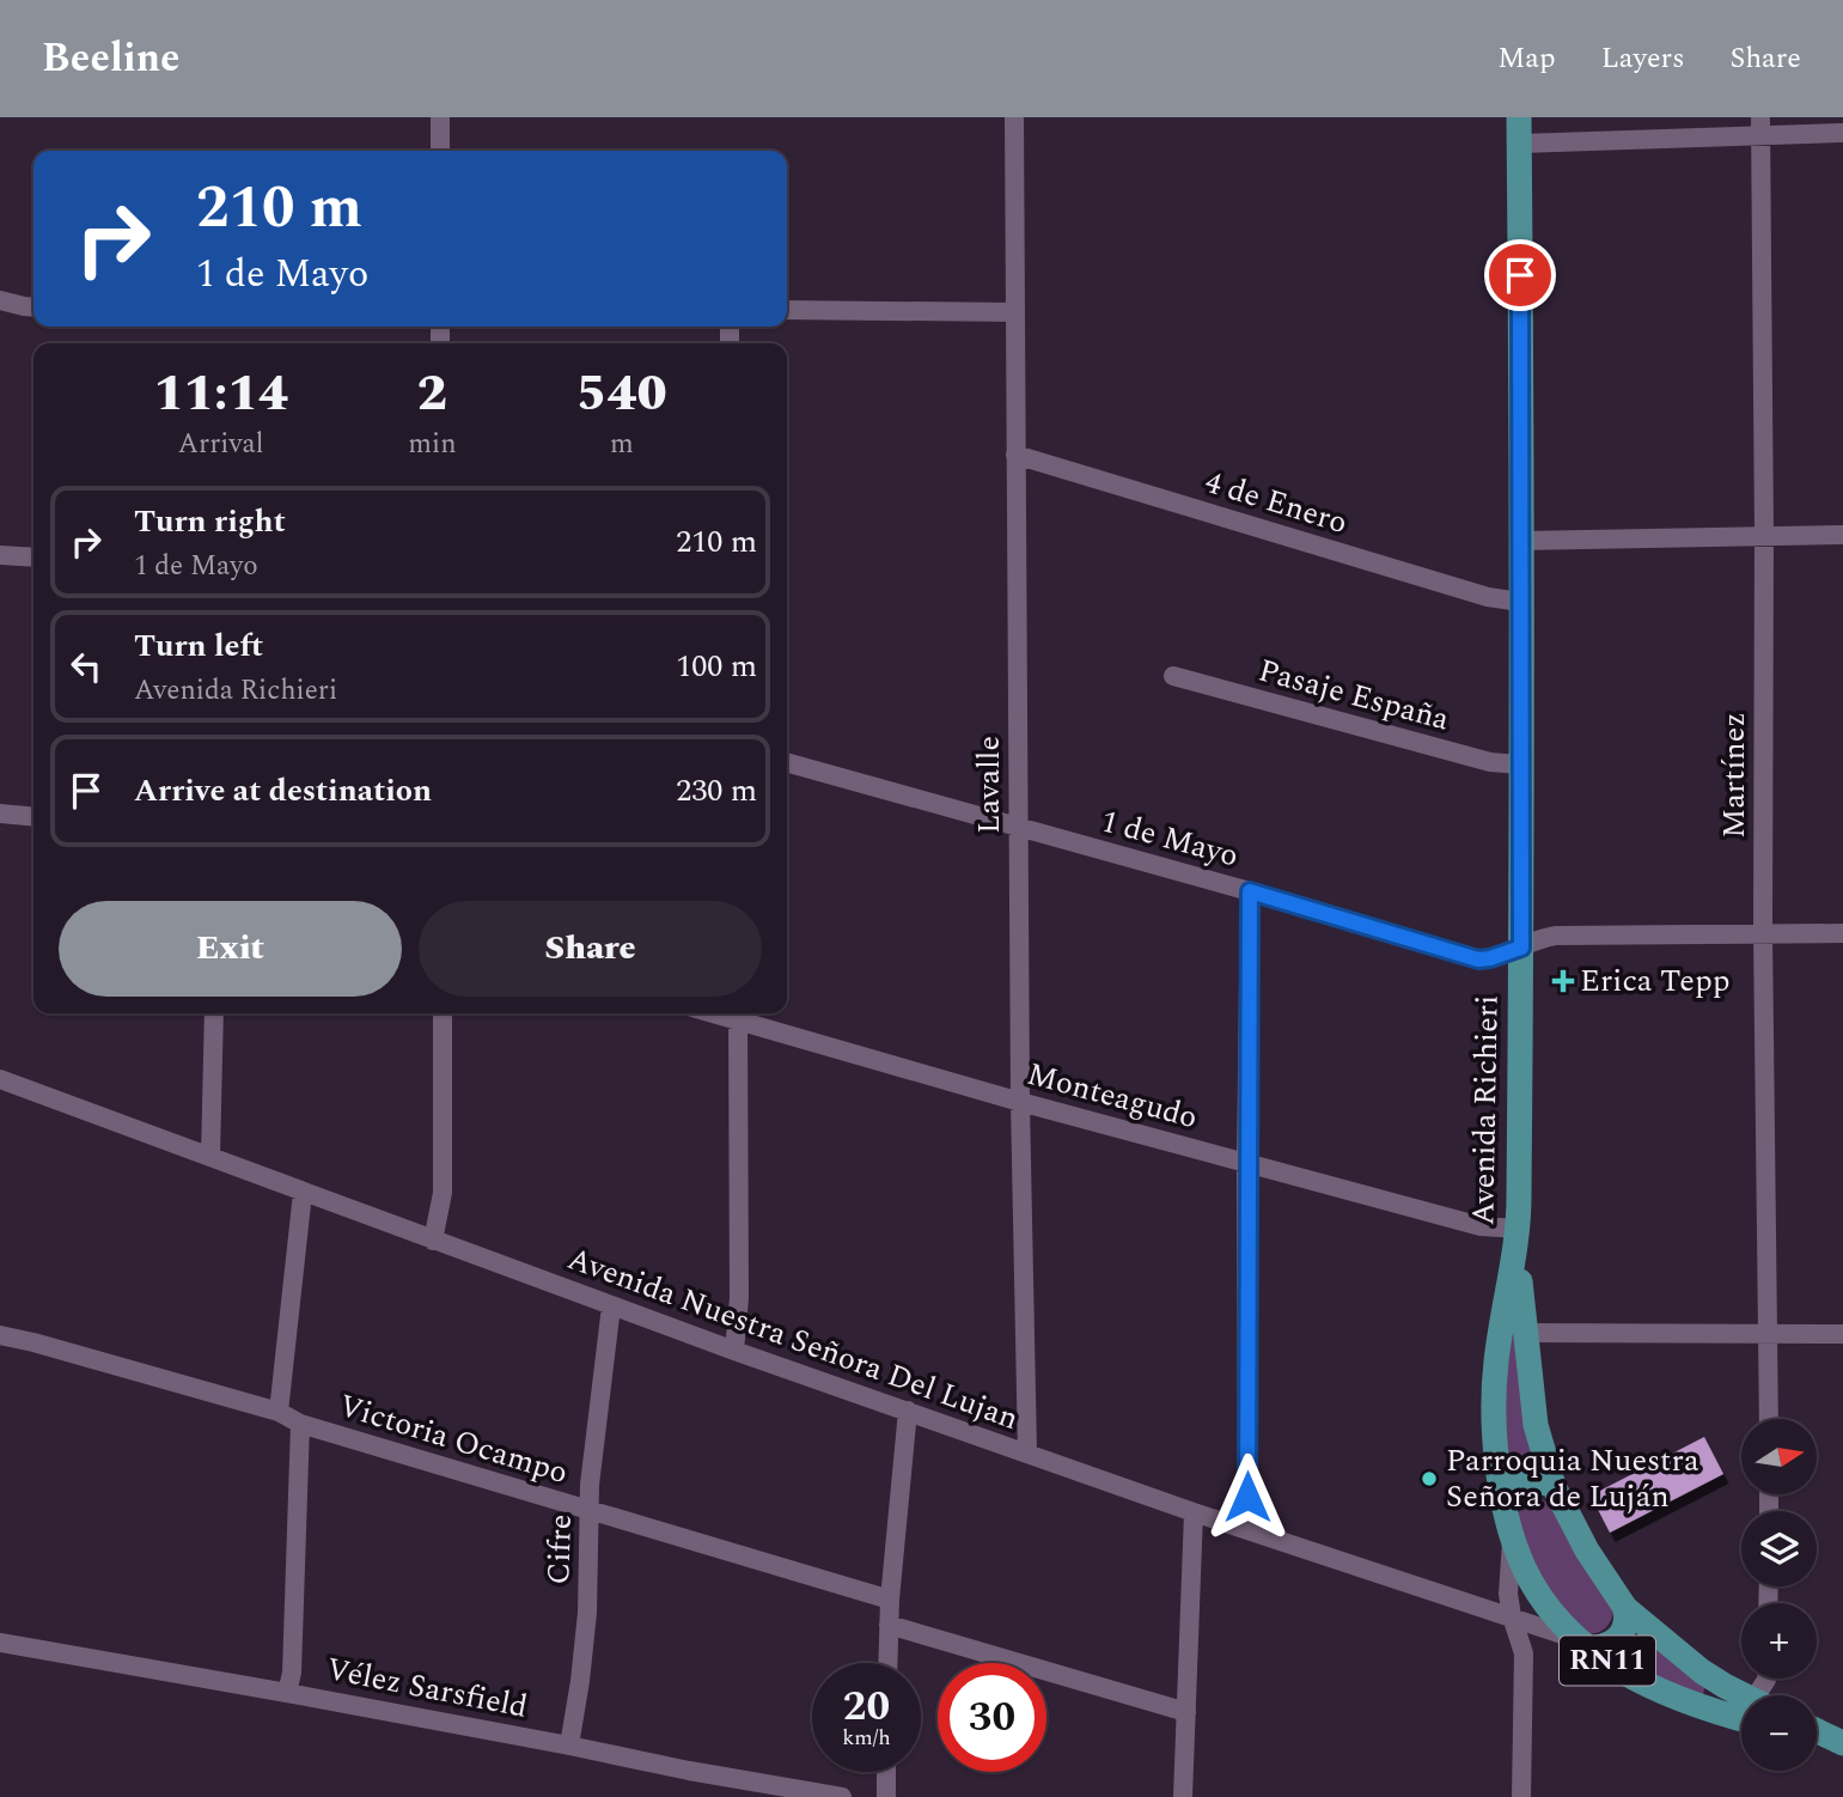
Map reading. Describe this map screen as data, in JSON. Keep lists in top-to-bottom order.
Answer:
{
  "streets": {
    "main road": ["Avenida Richieri", "RN11"],
    "street": [
      "4 de Enero",
      "Pasaje España",
      "Martínez",
      "Lavalle",
      "1 de Mayo",
      "Monteagudo",
      "Avenida Nuestra Señora Del Lujan",
      "Victoria Ocampo",
      "Cifre",
      "Vélez Sarsfield"
    ]
  },
  "crossings": [
    ["4 de Enero", "Lavalle"],
    ["4 de Enero", "Avenida Richieri"],
    ["Pasaje España", "Avenida Richieri"],
    ["Martínez", "1 de Mayo"],
    ["Lavalle", "1 de Mayo"],
    ["Lavalle", "Monteagudo"],
    ["Lavalle", "Avenida Nuestra Señora Del Lujan"],
    ["1 de Mayo", "Avenida Richieri"],
    ["Monteagudo", "Avenida Richieri"],
    ["Monteagudo", "RN11"],
    ["Avenida Richieri", "Avenida Nuestra Señora Del Lujan"],
    ["Avenida Richieri", "RN11"],
    ["Avenida Nuestra Señora Del Lujan", "Cifre"],
    ["Avenida Nuestra Señora Del Lujan", "RN11"],
    ["Victoria Ocampo", "Cifre"],
    ["Cifre", "Vélez Sarsfield"]
  ],
  "places": {
    "health": ["Erica Tepp"],
    "other": ["Parroquia Nuestra Señora de Luján"]
  },
  "north": "right",
  "page": {
    "header": "Beeline",
    "nav": ["Map", "Layers", "Share"],
    "turn": ["210 m", "1 de Mayo"],
    "eta": [
      "11:14",
      "Arrival",
      "2",
      "min",
      "540",
      "m"
    ],
    "list": [
      {
        "name": "Turn right",
        "note": "1 de Mayo",
        "value": "210 m"
      },
      {
        "name": "Turn left",
        "note": "Avenida Richieri",
        "value": "100 m"
      },
      {
        "name": "Arrive at destination",
        "value": "230 m"
      }
    ],
    "buttons": ["Exit", "Share"],
    "map_buttons": ["+", "−"],
    "speed": "20 km/h",
    "limit": "30"
  }
}
